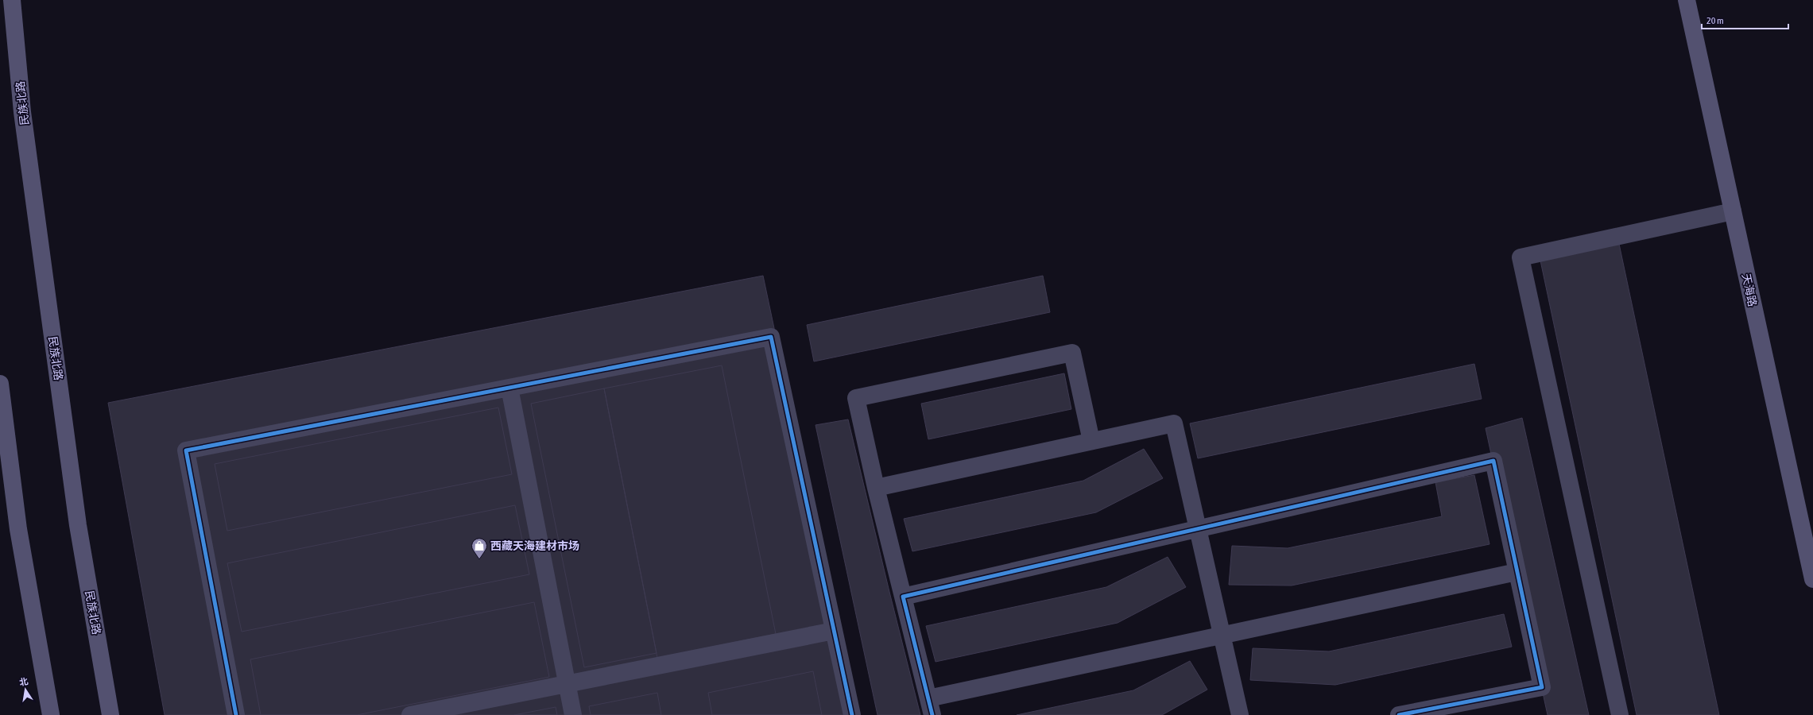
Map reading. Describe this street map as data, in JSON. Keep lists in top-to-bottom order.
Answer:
{
  "streets": {
    "main road": ["民族北路", "天海路"]
  },
  "places": {
    "shop": ["西藏天海建材市场"]
  },
  "scale_bar": "20 m",
  "north": "top"
}
